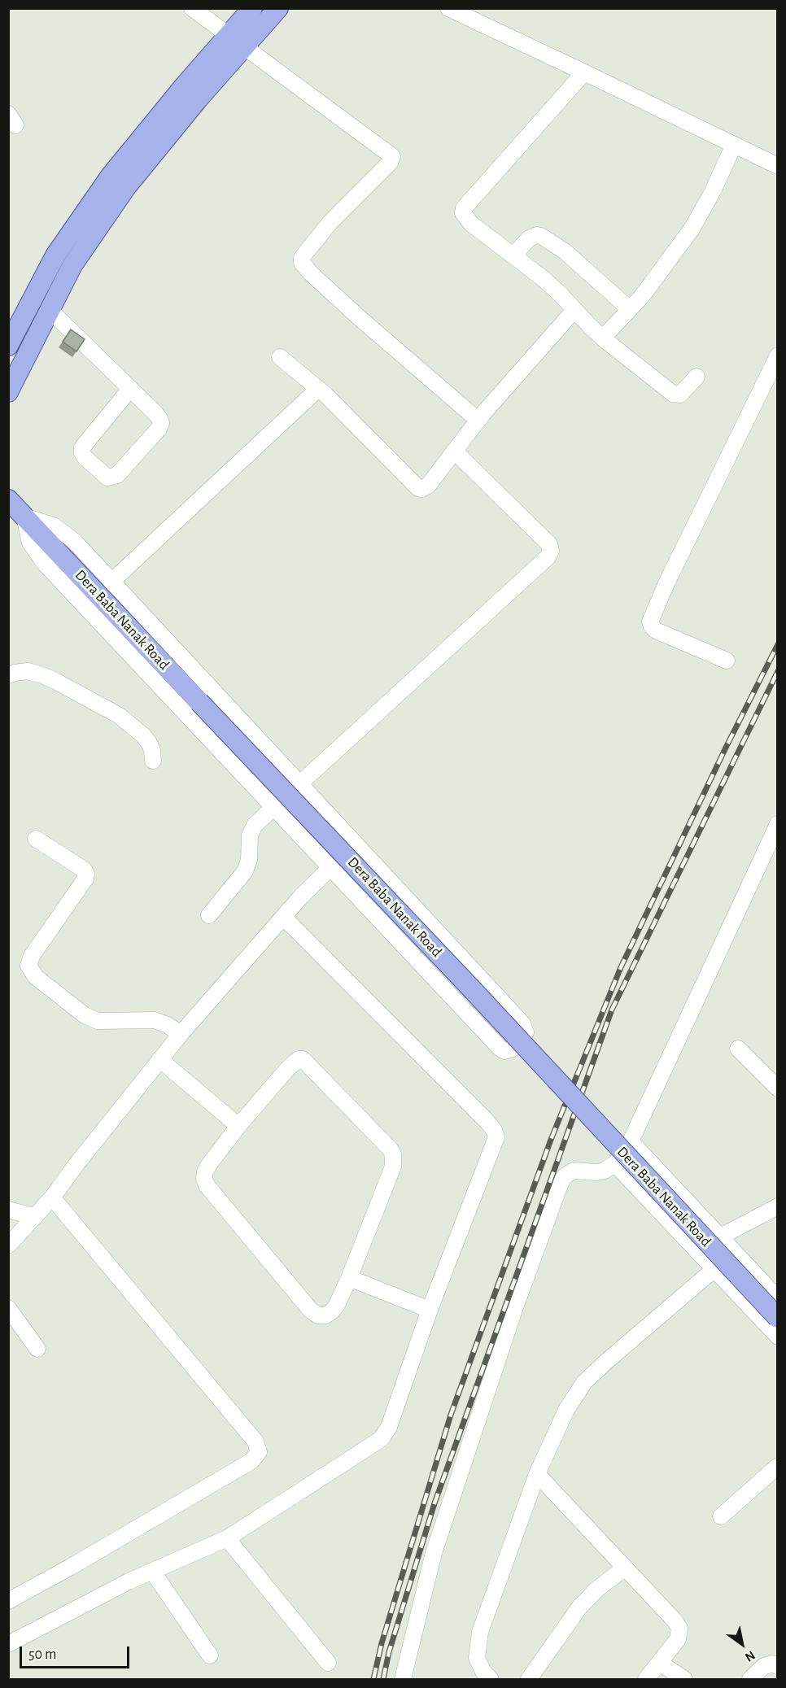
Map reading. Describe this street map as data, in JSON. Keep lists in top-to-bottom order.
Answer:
{
  "streets": {
    "main road": ["Dera Baba Nanak Road"]
  },
  "scale_bar": "50 m",
  "north": "bottom right"
}
